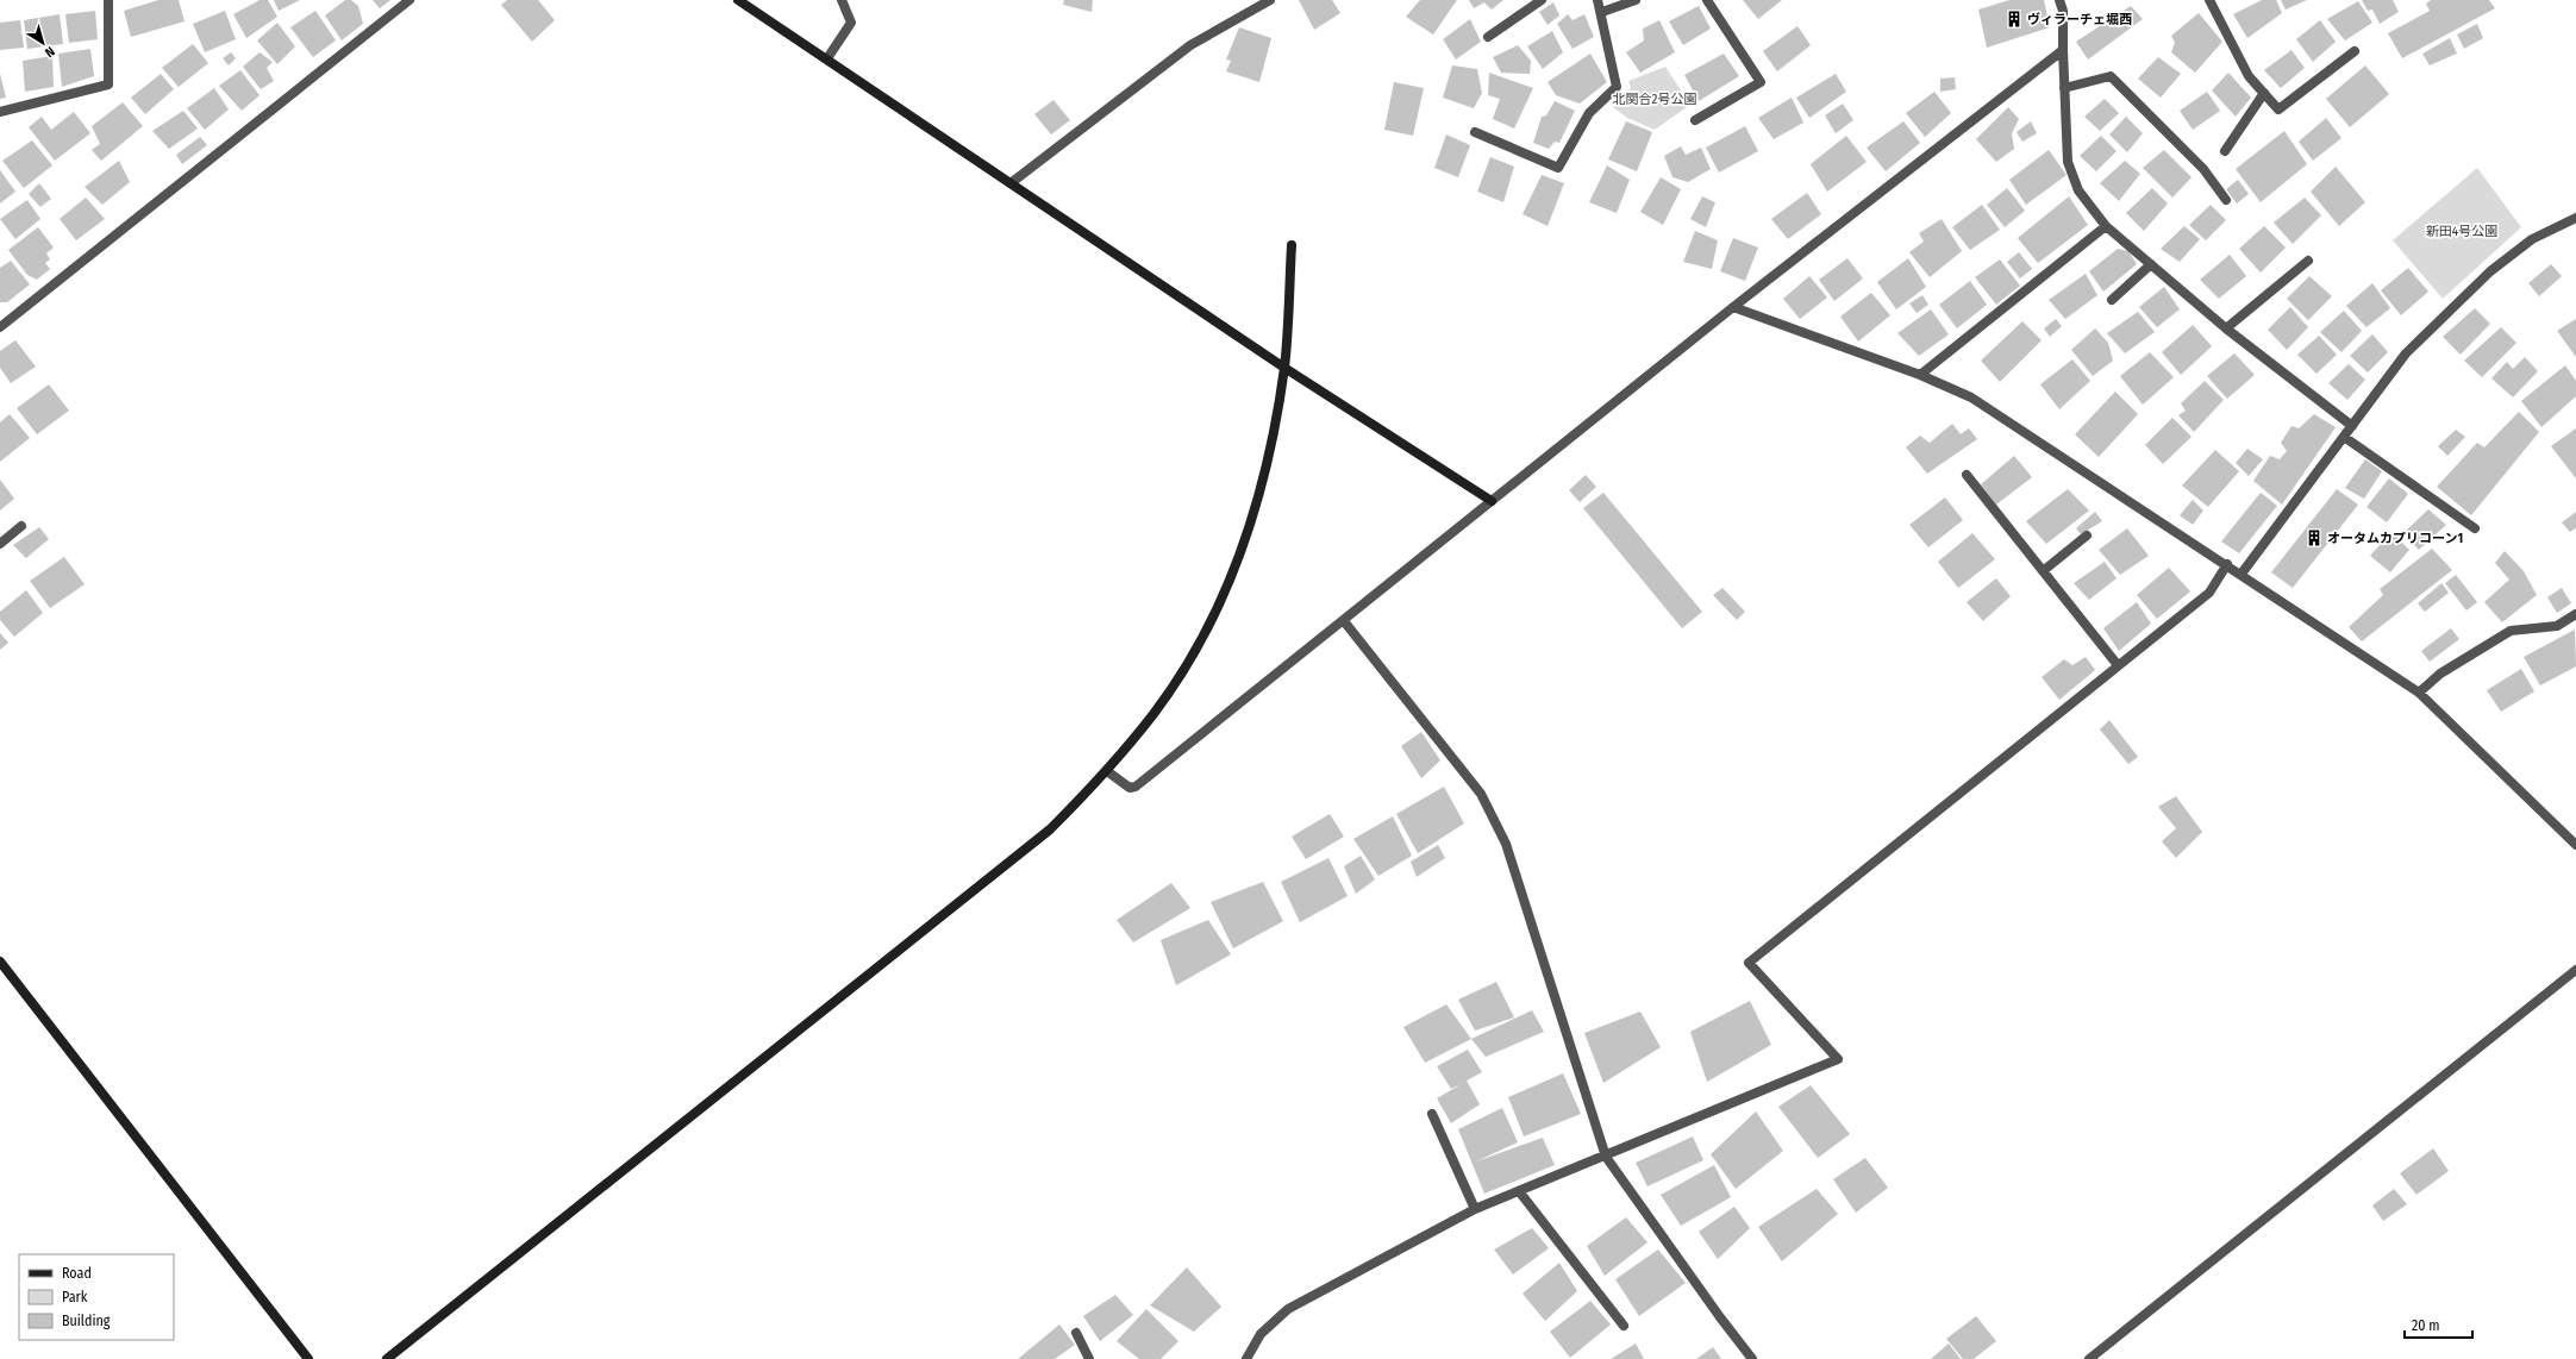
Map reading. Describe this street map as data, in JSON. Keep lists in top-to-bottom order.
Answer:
{
  "parks": ["北関合2号公園", "新田4号公園"],
  "places": {
    "building": ["ヴィラーチェ堀西", "オータムカプリコーン1"]
  },
  "legend": ["Road", "Park", "Building"],
  "scale_bar": "20 m",
  "north": "bottom right"
}
